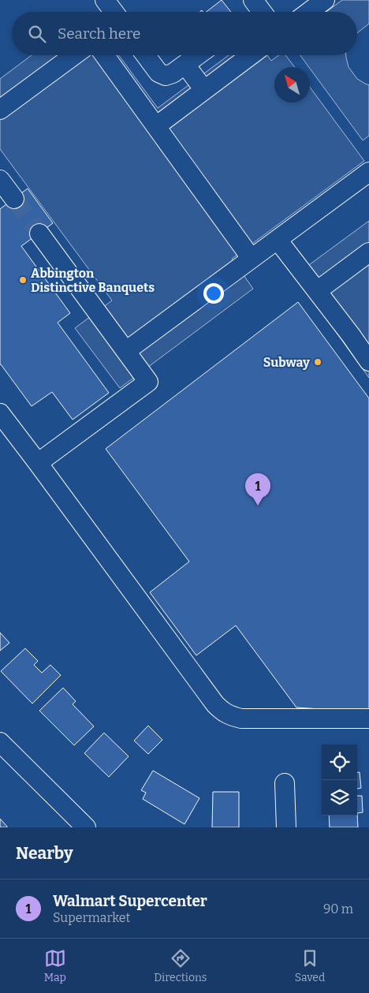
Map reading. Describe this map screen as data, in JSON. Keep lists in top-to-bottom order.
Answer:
{
  "places": ["Abbington Distinctive Banquets", "Subway"],
  "north": "top left",
  "page": {
    "search": "Search here",
    "pins": "1",
    "heading": "Nearby",
    "list": [
      {
        "mark": "1",
        "name": "Walmart Supercenter",
        "note": "Supermarket",
        "value": "90 m"
      }
    ],
    "nav": ["Map", "Directions", "Saved"]
  }
}
